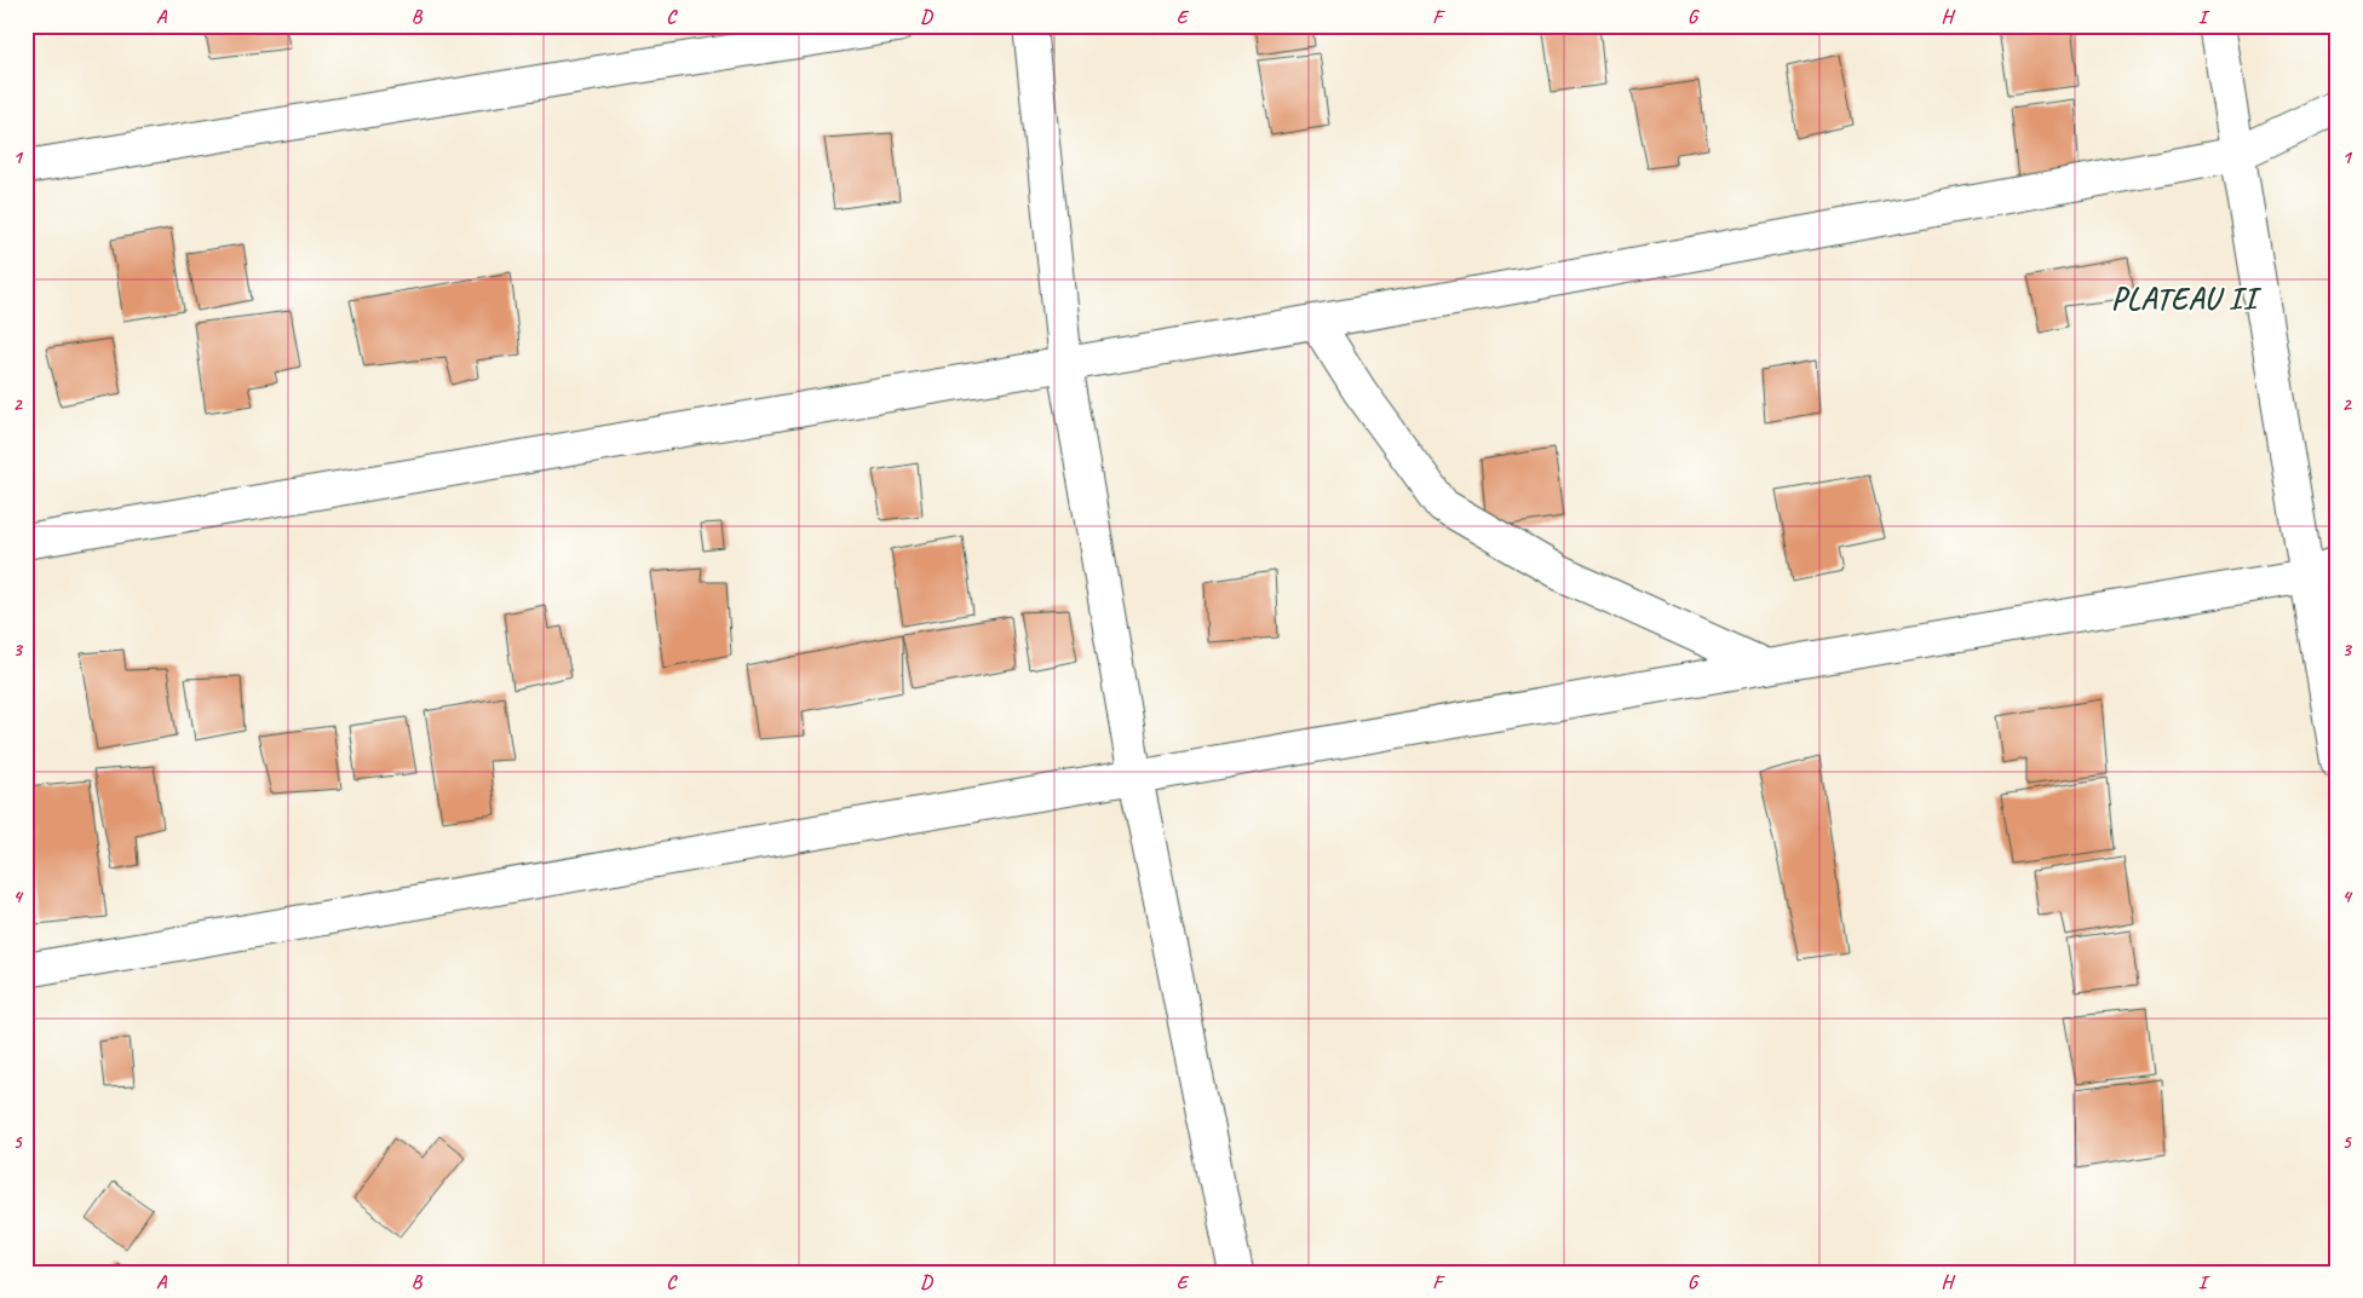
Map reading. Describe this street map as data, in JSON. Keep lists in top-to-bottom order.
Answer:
{
  "districts": ["PLATEAU II"],
  "grid": {
    "columns": [
      "A",
      "B",
      "C",
      "D",
      "E",
      "F",
      "G",
      "H",
      "I"
    ],
    "rows": [
      "1",
      "2",
      "3",
      "4",
      "5"
    ]
  }
}
